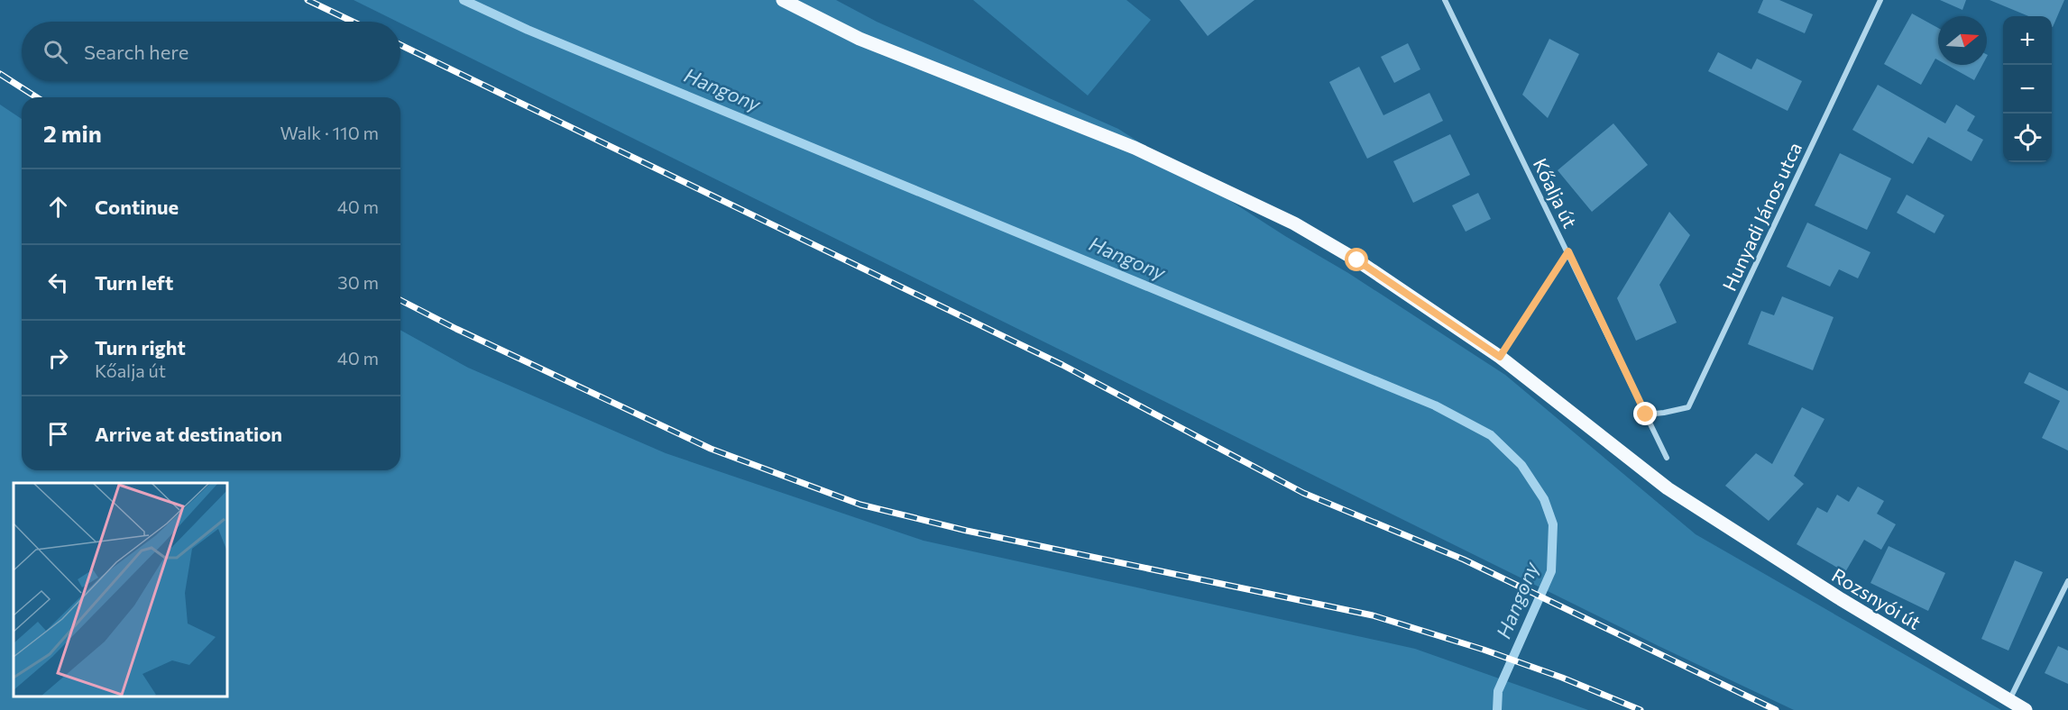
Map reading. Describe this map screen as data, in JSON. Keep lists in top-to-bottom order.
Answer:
{
  "streets": {
    "main road": ["Rozsnyói út"],
    "street": ["Kőalja út", "Hunyadi János utca"]
  },
  "crossings": [
    ["Kőalja út", "Hunyadi János utca"]
  ],
  "water": ["Hangony"],
  "north": "right",
  "page": {
    "map_buttons": ["+", "−"],
    "search": "Search here",
    "heading": ["2 min", "Walk · 110 m"],
    "list": [
      ["Continue", "40 m"],
      ["Turn left", "30 m"],
      ["Turn right", "Kőalja út", "40 m"],
      "Arrive at destination"
    ]
  }
}
